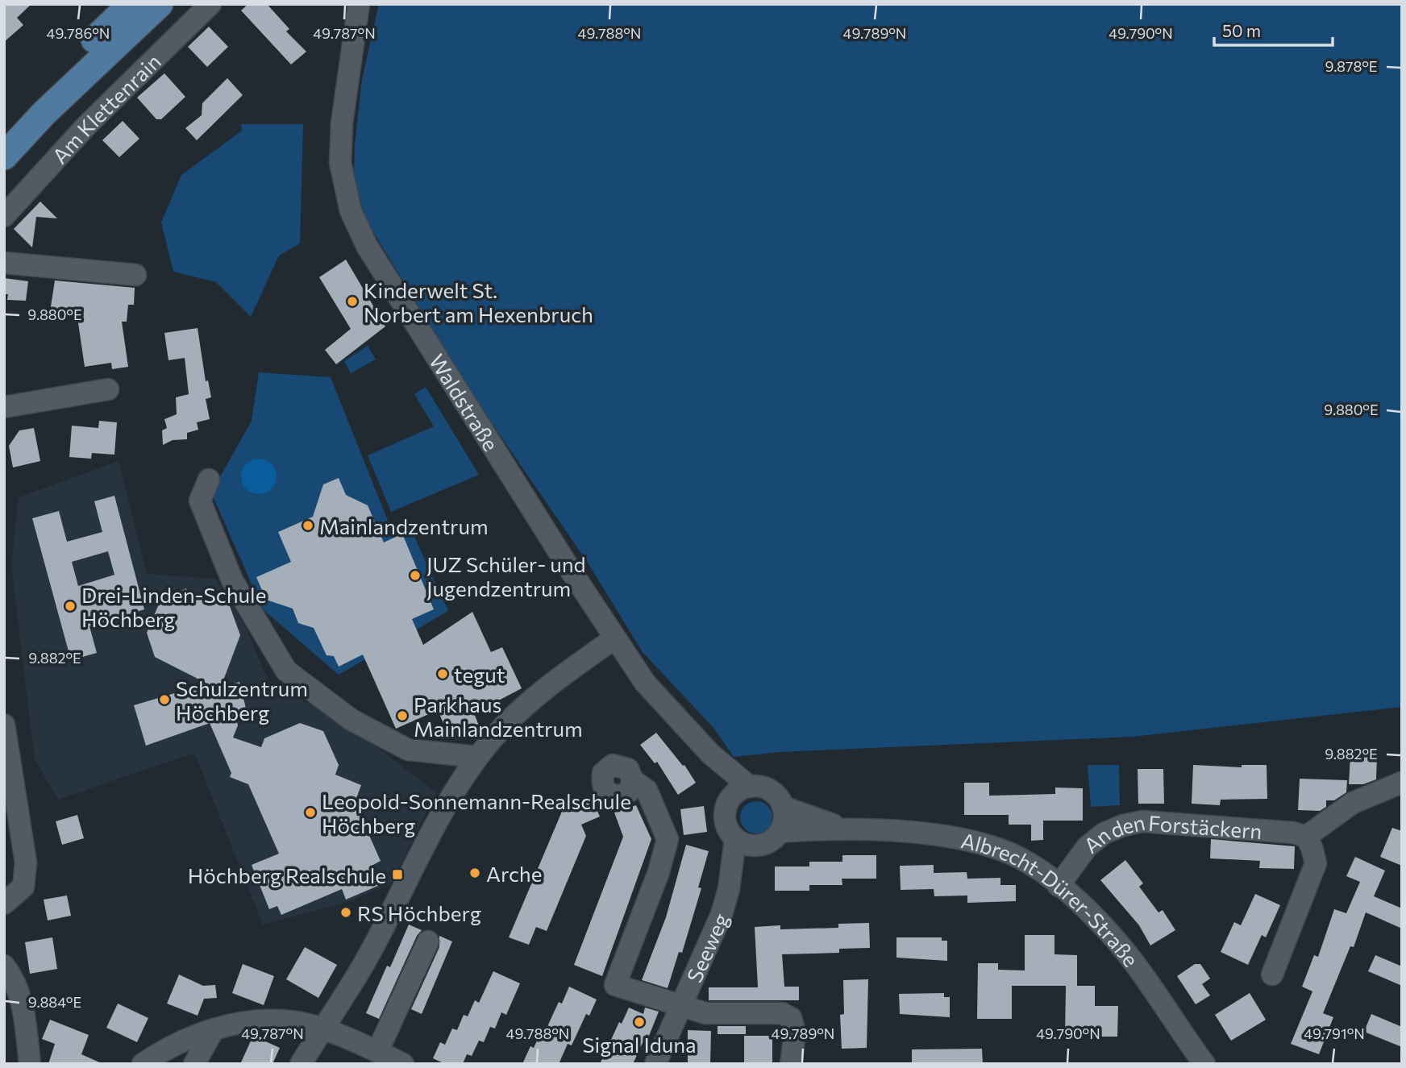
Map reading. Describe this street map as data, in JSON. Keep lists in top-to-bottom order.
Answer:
{
  "streets": {
    "street": [
      "Am Klettenrain",
      "Waldstraße",
      "An den Forstäckern",
      "Albrecht-Dürer-Straße",
      "Seeweg"
    ]
  },
  "crossings": [
    ["Waldstraße", "Albrecht-Dürer-Straße"],
    ["Waldstraße", "Seeweg"],
    ["An den Forstäckern", "Albrecht-Dürer-Straße"],
    ["Albrecht-Dürer-Straße", "Seeweg"]
  ],
  "places": {
    "other": [
      "Kinderwelt St. Norbert am Hexenbruch",
      "Mainlandzentrum",
      "JUZ Schüler- und Jugendzentrum",
      "Drei-Linden-Schule Höchberg",
      "tegut",
      "Schulzentrum Höchberg",
      "Parkhaus Mainlandzentrum",
      "Leopold-Sonnemann-Realschule Höchberg",
      "Arche",
      "RS Höchberg",
      "Signal Iduna"
    ],
    "transit": ["Höchberg Realschule"]
  },
  "scale_bar": "50 m",
  "coordinates": [
    "49.786°N",
    "49.787°N",
    "49.788°N",
    "49.789°N",
    "49.790°N",
    "9.878°E",
    "9.880°E",
    "9.882°E",
    "9.884°E",
    "49.791°N"
  ]
}
